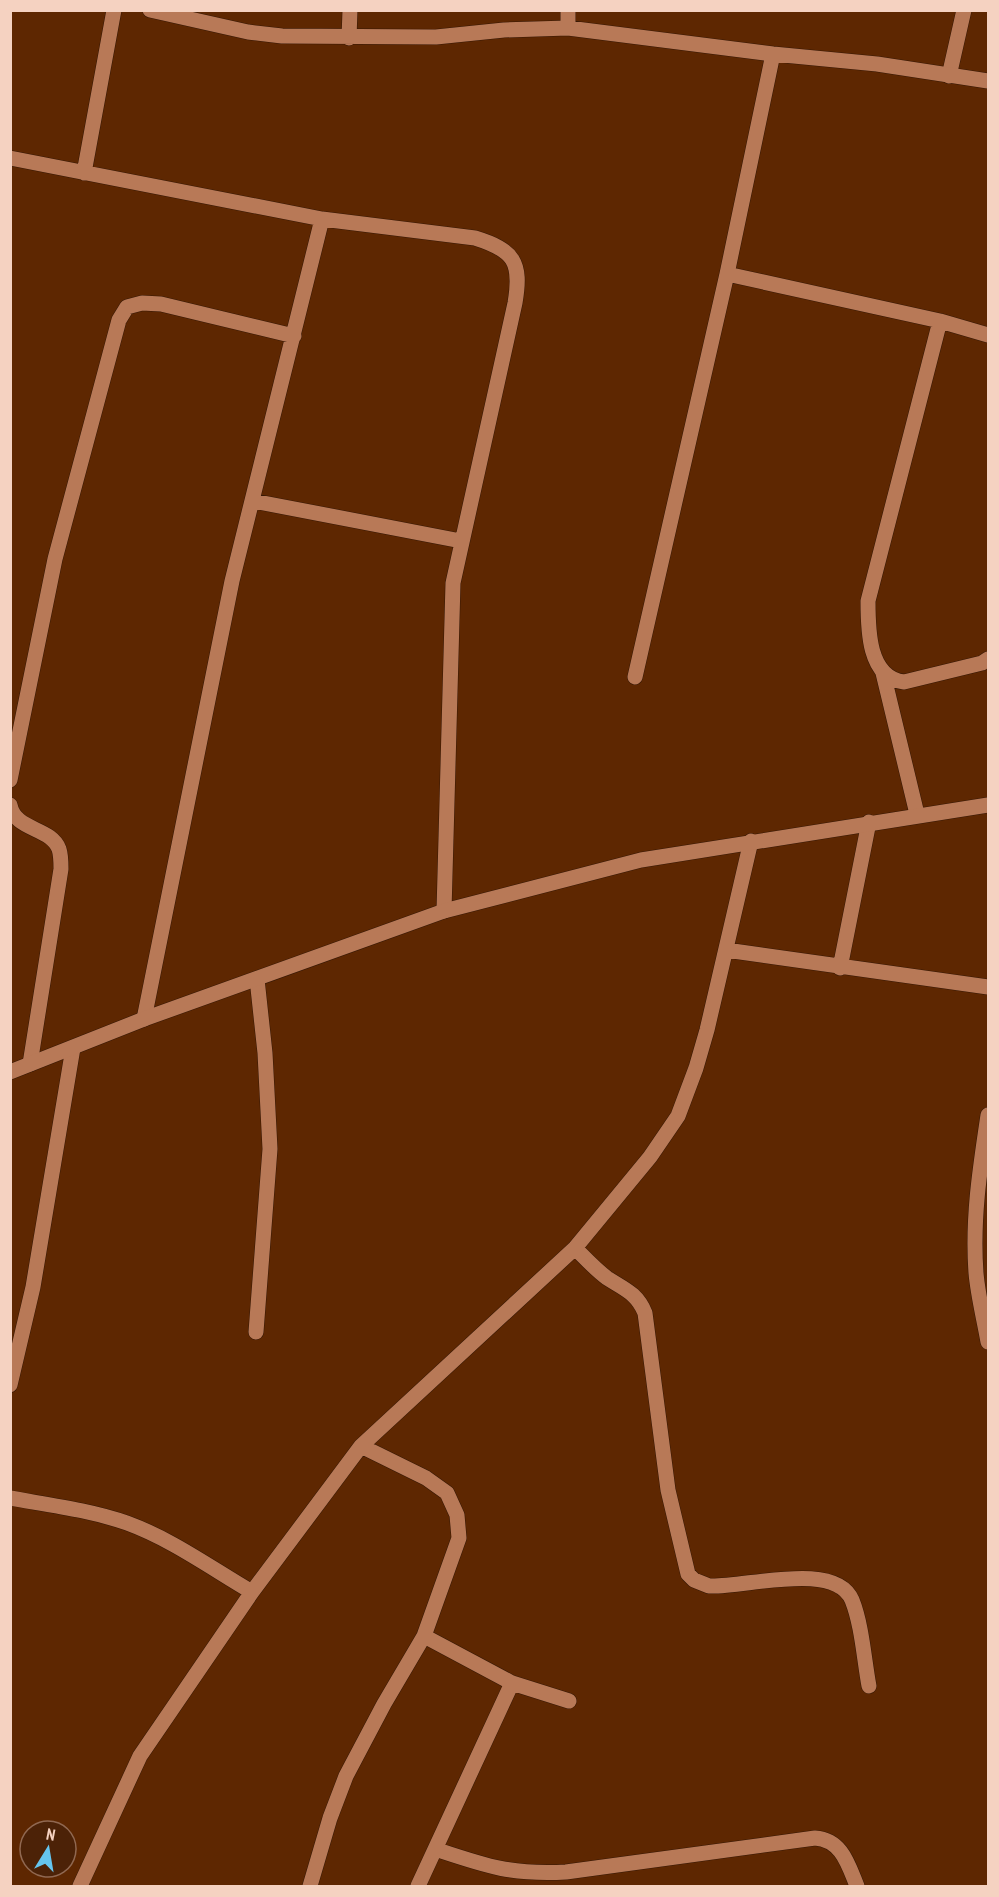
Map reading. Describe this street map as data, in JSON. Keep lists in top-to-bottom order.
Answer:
{
  "north": "top"
}
